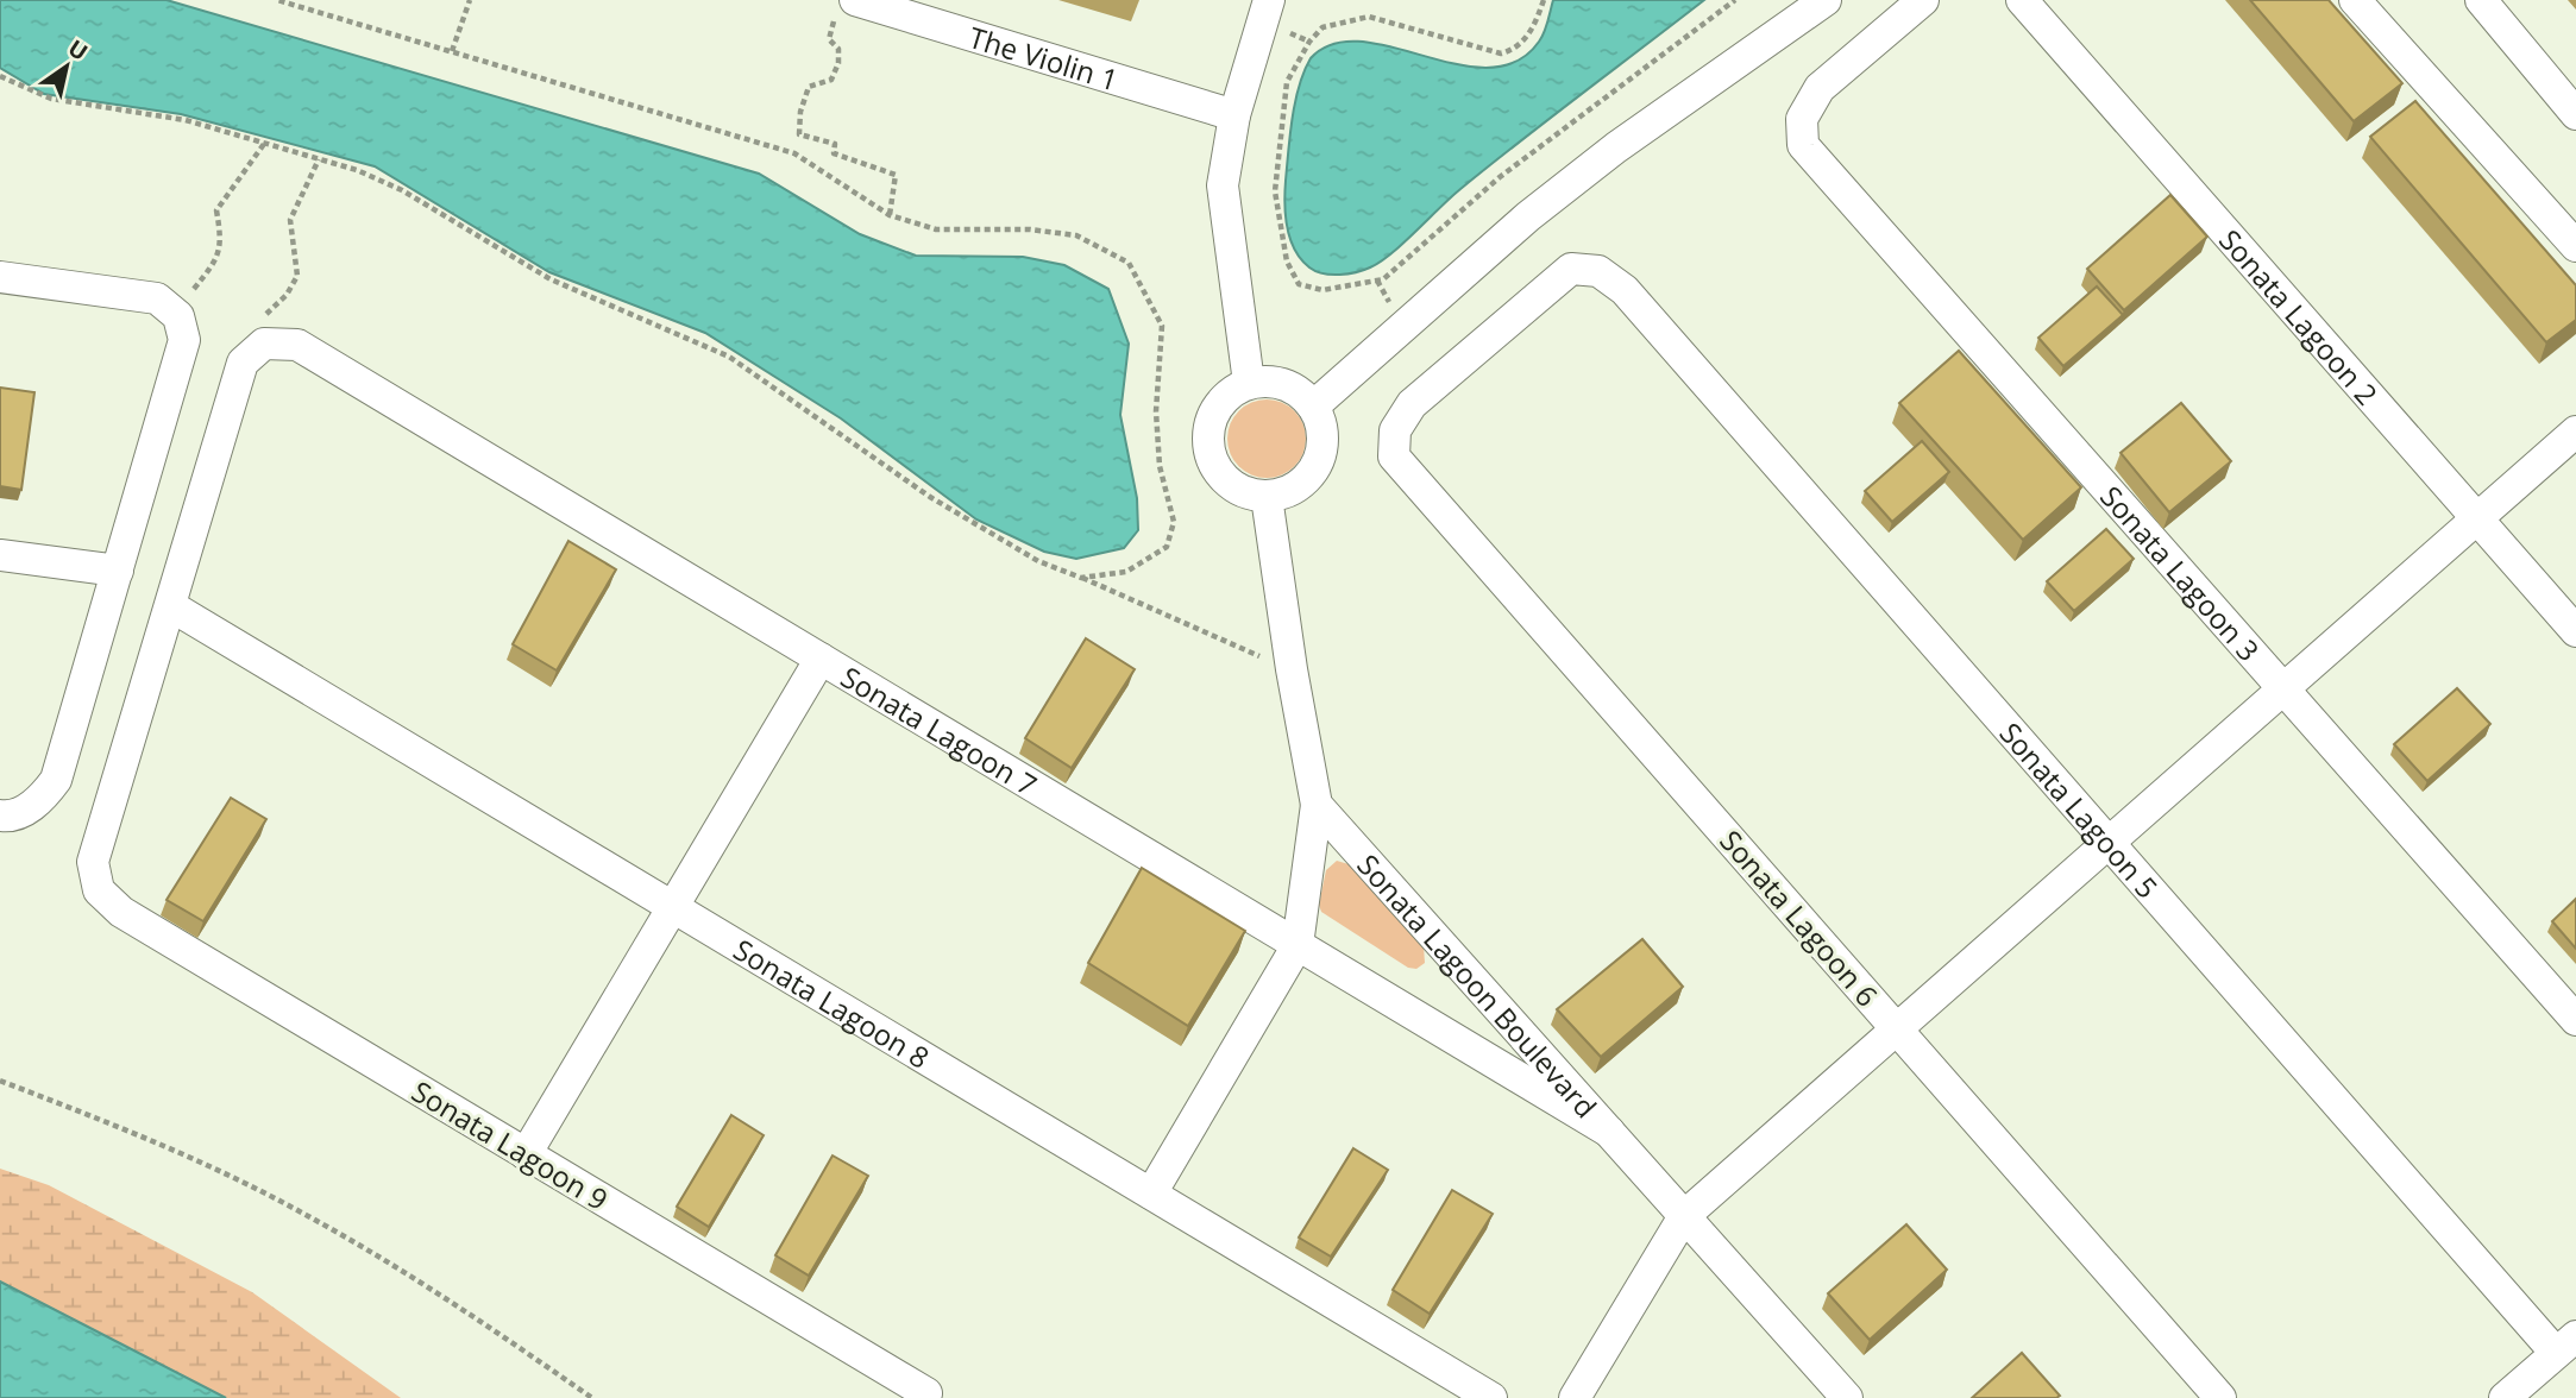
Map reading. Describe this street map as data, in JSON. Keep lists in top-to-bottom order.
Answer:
{
  "streets": {
    "street": [
      "The Violin 1",
      "Sonata Lagoon 2",
      "Sonata Lagoon 3",
      "Sonata Lagoon 7",
      "Sonata Lagoon 5",
      "Sonata Lagoon 6",
      "Sonata Lagoon Boulevard",
      "Sonata Lagoon 8",
      "Sonata Lagoon 9"
    ]
  },
  "crossings": [
    ["Sonata Lagoon 7", "Sonata Lagoon Boulevard"],
    ["Sonata Lagoon 5", "Sonata Lagoon 6"],
    ["Sonata Lagoon 8", "Sonata Lagoon 9"]
  ],
  "north": "top right"
}
